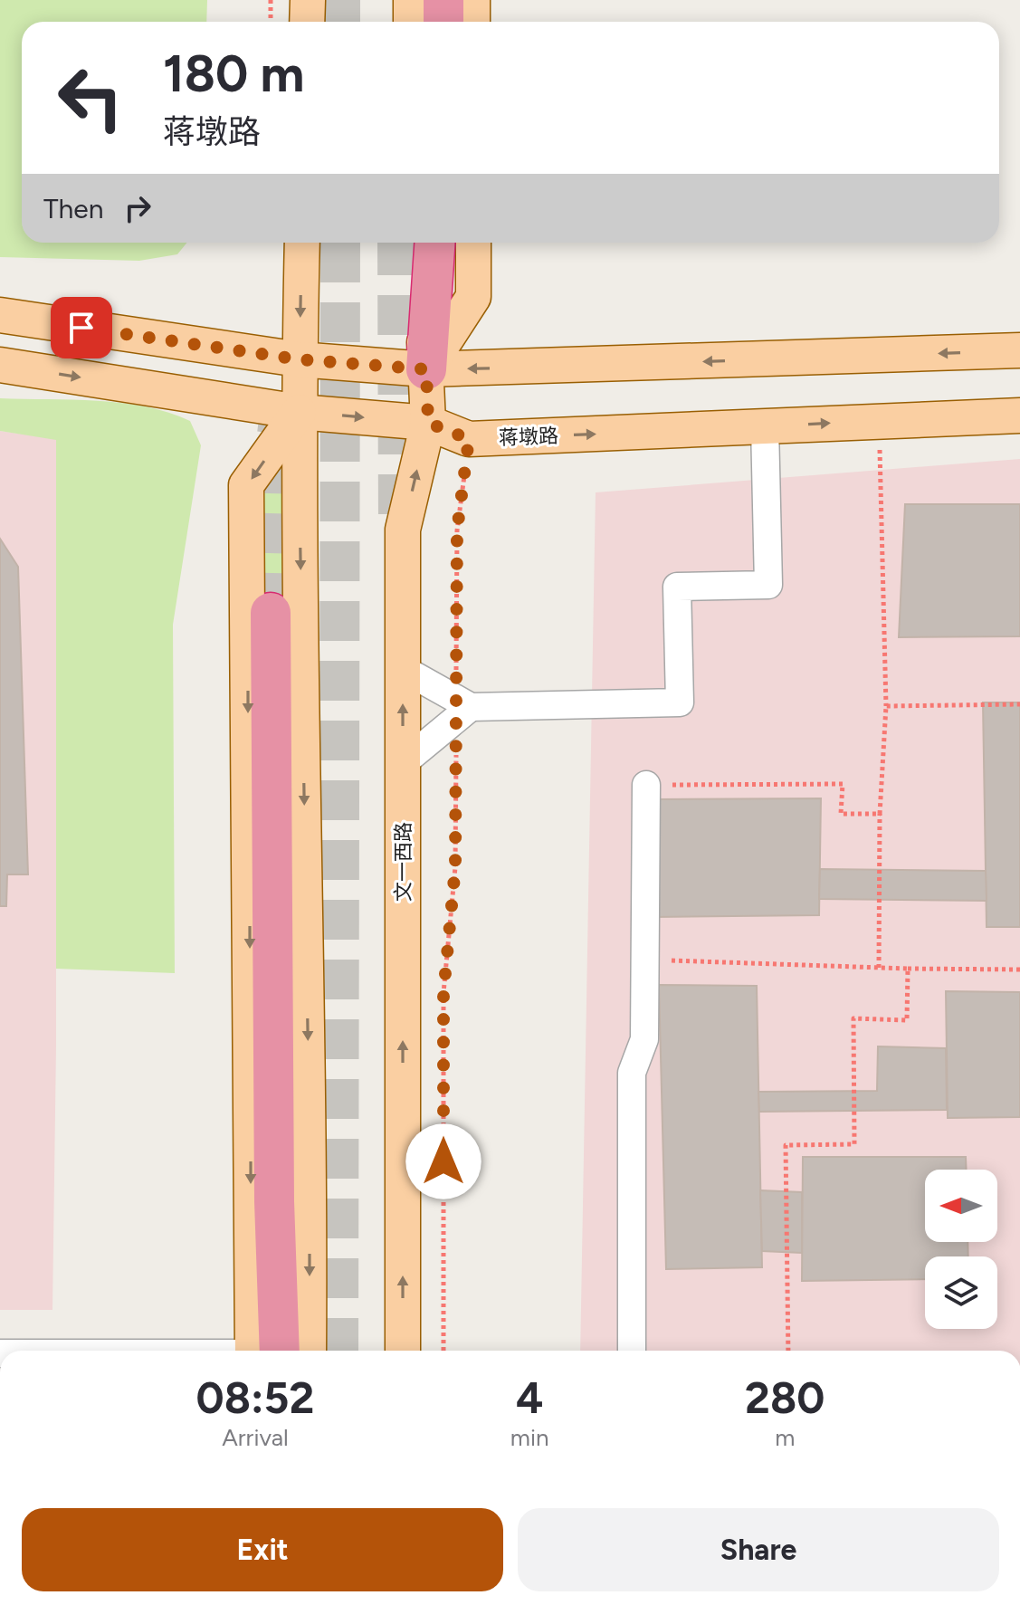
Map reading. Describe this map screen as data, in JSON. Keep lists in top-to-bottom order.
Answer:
{
  "streets": {
    "main road": ["蒋墩路", "文一西路"]
  },
  "crossings": [
    ["蒋墩路", "文一西路"]
  ],
  "north": "left",
  "page": {
    "turn": ["180 m", "蒋墩路"],
    "then": "Then",
    "eta": [
      "08:52",
      "Arrival",
      "4",
      "min",
      "280",
      "m"
    ],
    "buttons": ["Exit", "Share"]
  }
}
